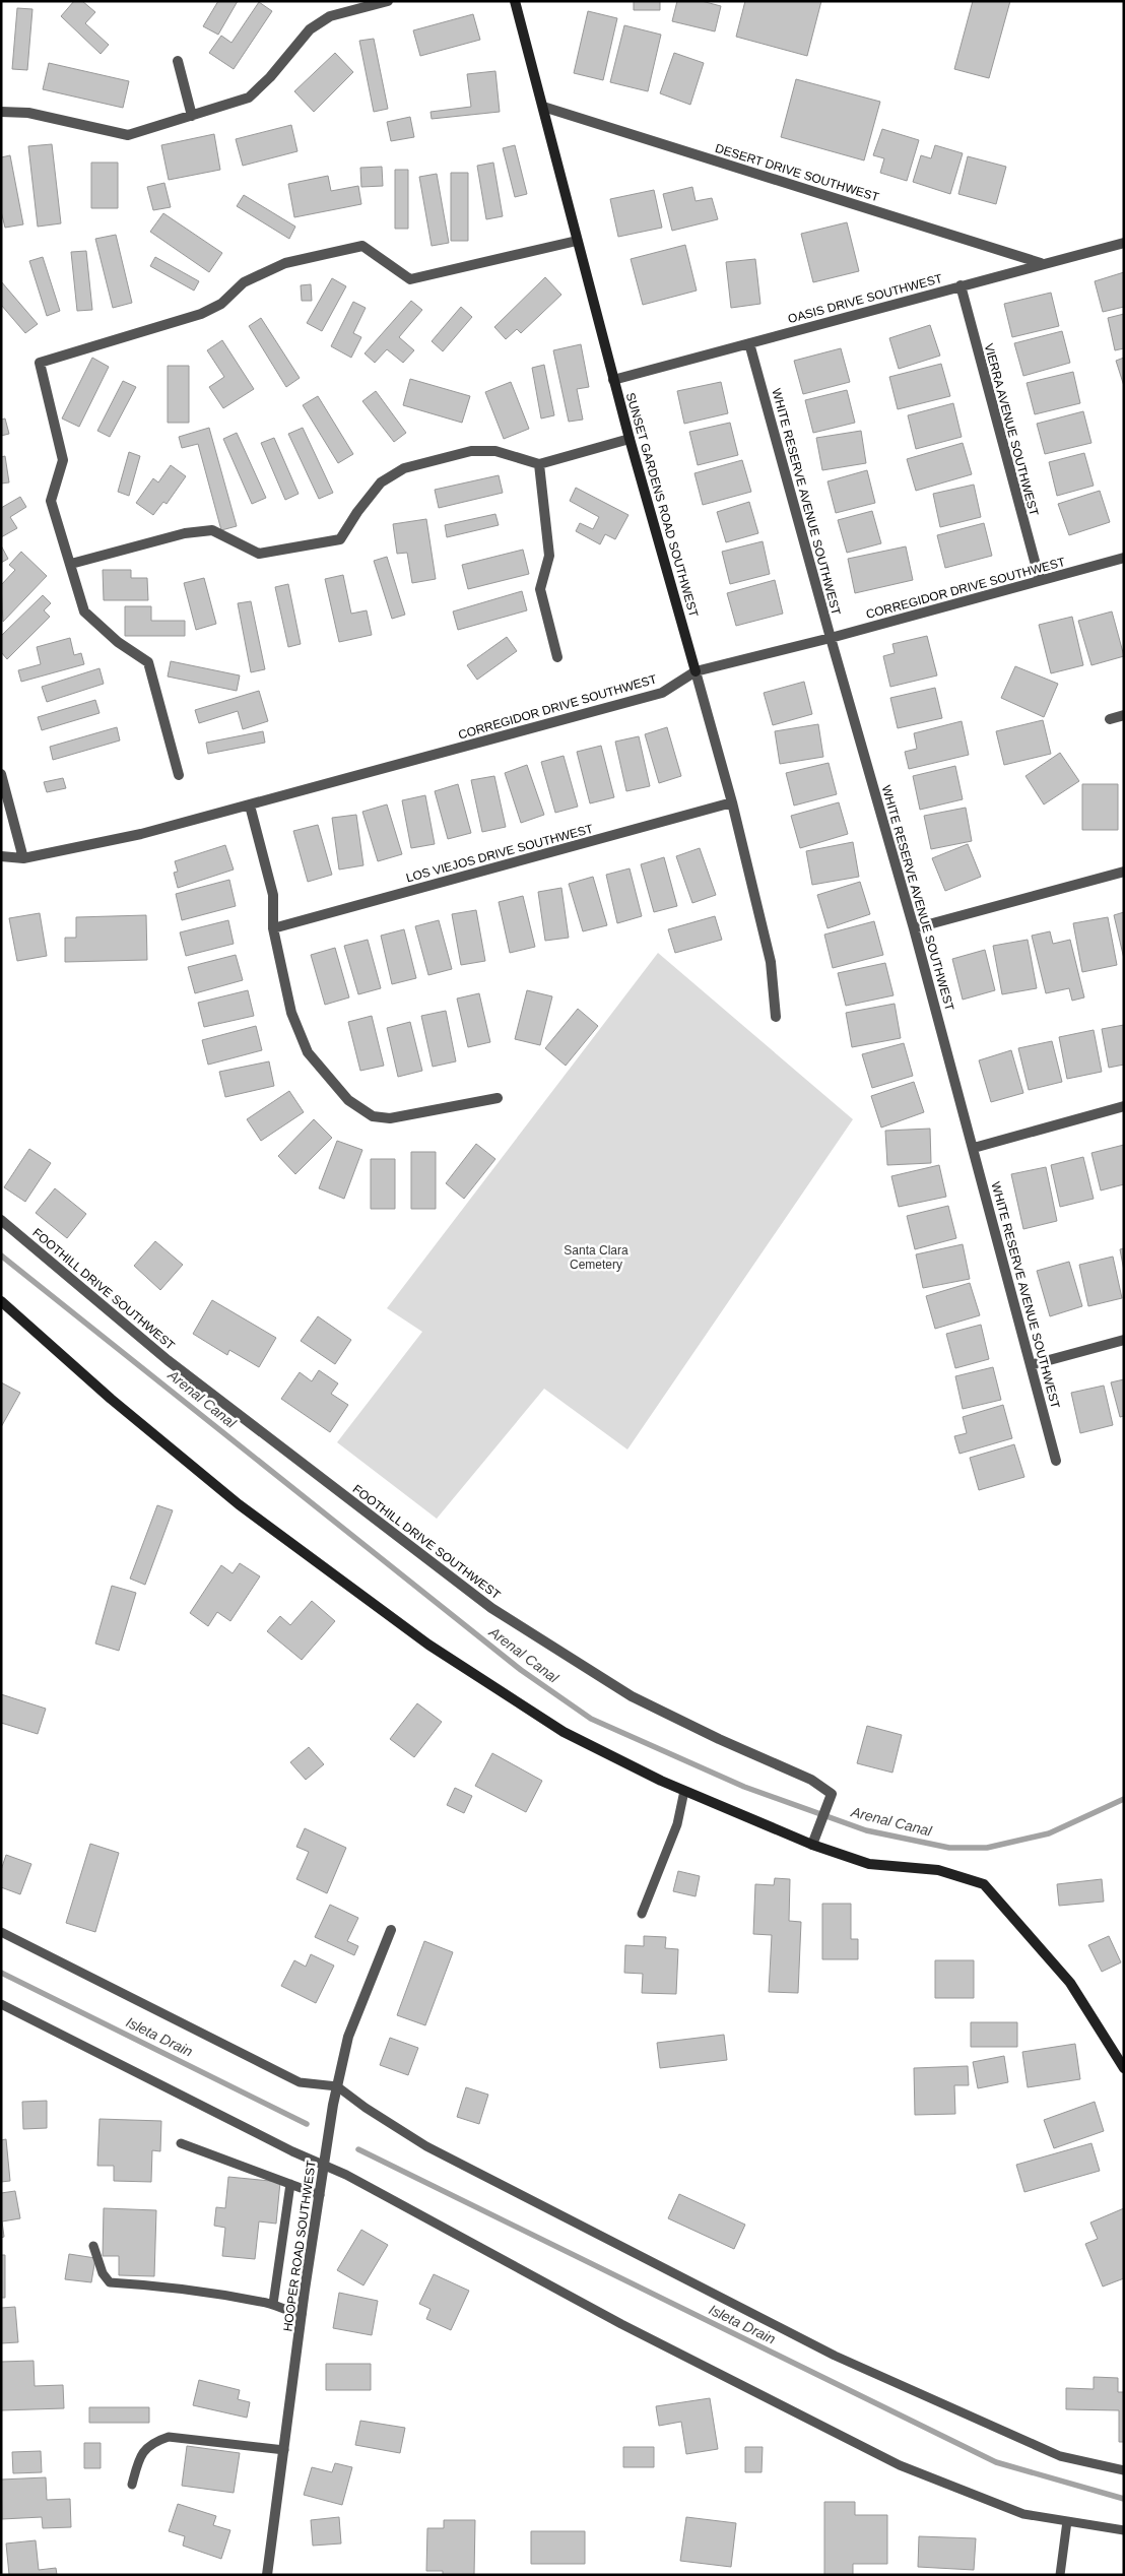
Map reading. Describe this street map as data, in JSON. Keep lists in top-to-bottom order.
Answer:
{
  "streets": {
    "street": [
      "DESERT DRIVE SOUTHWEST",
      "OASIS DRIVE SOUTHWEST",
      "VIERRA AVENUE SOUTHWEST",
      "WHITE RESERVE AVENUE SOUTHWEST",
      "SUNSET GARDENS ROAD SOUTHWEST",
      "CORREGIDOR DRIVE SOUTHWEST",
      "LOS VIEJOS DRIVE SOUTHWEST",
      "FOOTHILL DRIVE SOUTHWEST",
      "HOOPER ROAD SOUTHWEST"
    ]
  },
  "crossings": [
    ["DESERT DRIVE SOUTHWEST", "OASIS DRIVE SOUTHWEST"],
    ["DESERT DRIVE SOUTHWEST", "SUNSET GARDENS ROAD SOUTHWEST"],
    ["OASIS DRIVE SOUTHWEST", "VIERRA AVENUE SOUTHWEST"],
    ["OASIS DRIVE SOUTHWEST", "WHITE RESERVE AVENUE SOUTHWEST"],
    ["OASIS DRIVE SOUTHWEST", "SUNSET GARDENS ROAD SOUTHWEST"],
    ["VIERRA AVENUE SOUTHWEST", "CORREGIDOR DRIVE SOUTHWEST"],
    ["WHITE RESERVE AVENUE SOUTHWEST", "CORREGIDOR DRIVE SOUTHWEST"],
    ["SUNSET GARDENS ROAD SOUTHWEST", "CORREGIDOR DRIVE SOUTHWEST"],
    ["SUNSET GARDENS ROAD SOUTHWEST", "LOS VIEJOS DRIVE SOUTHWEST"]
  ],
  "water": ["Arenal Canal", "Isleta Drain"],
  "parks": ["Santa Clara Cemetery"]
}
